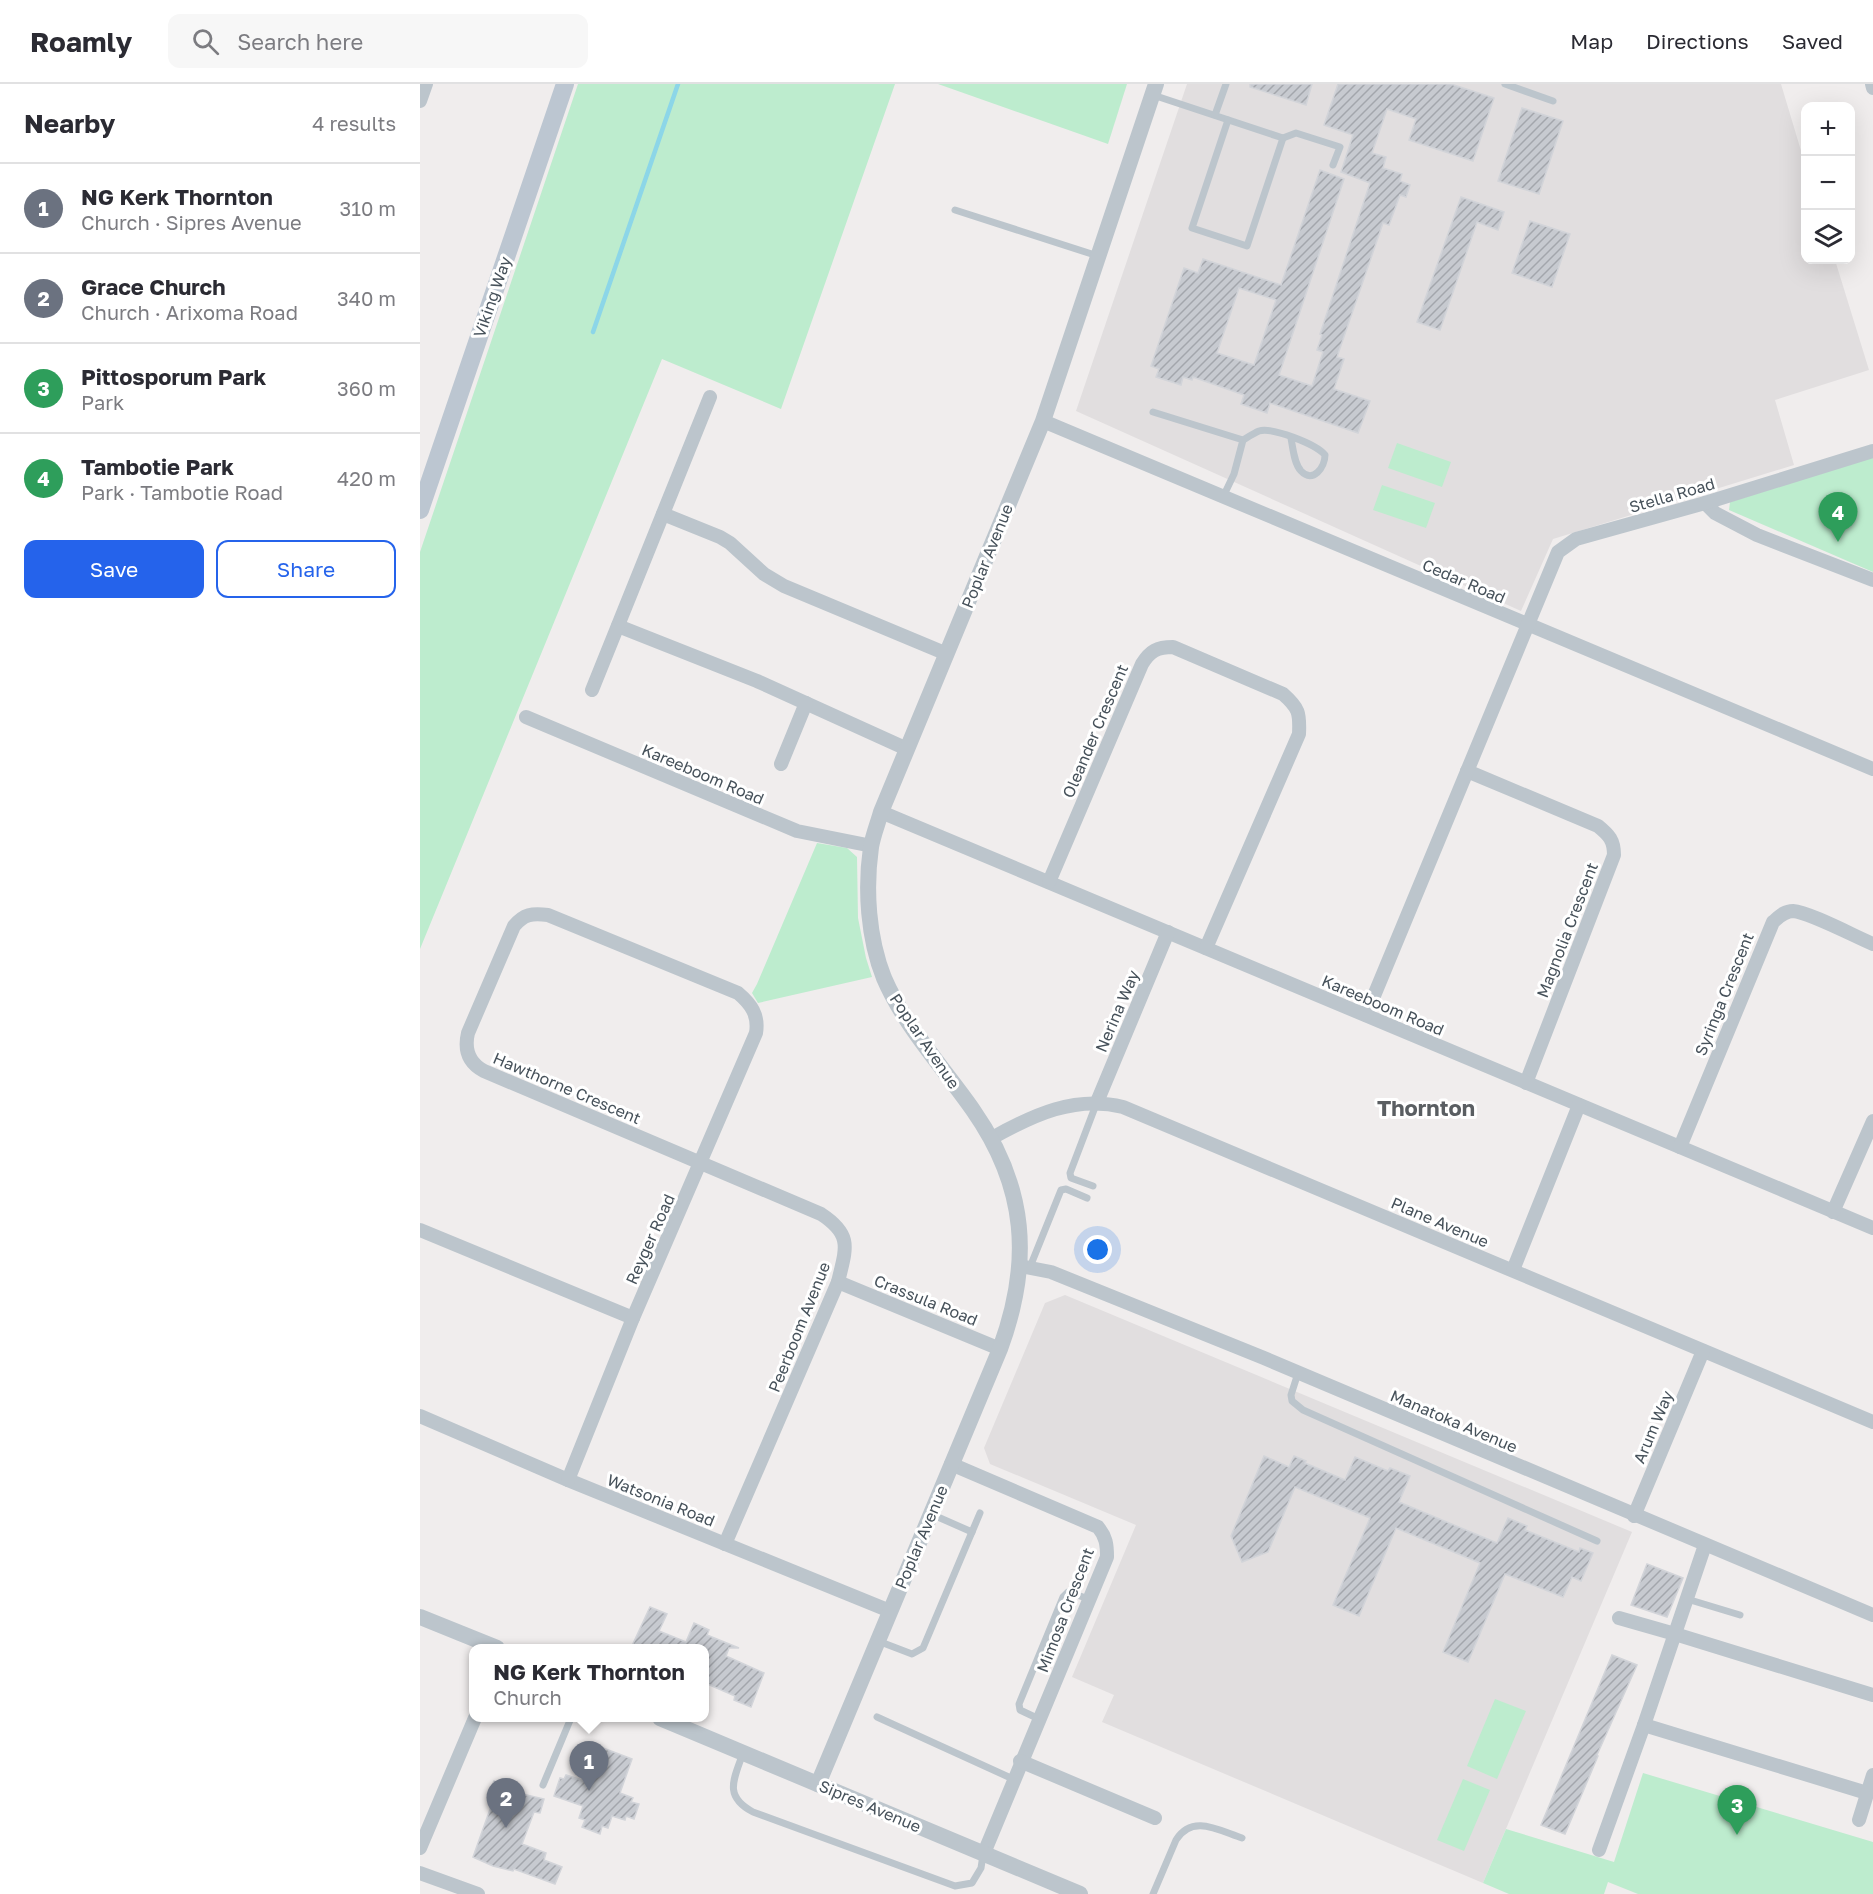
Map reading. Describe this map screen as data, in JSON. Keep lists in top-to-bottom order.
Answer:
{
  "streets": {
    "main road": ["Viking Way"],
    "street": [
      "Stella Road",
      "Poplar Avenue",
      "Cedar Road",
      "Oleander Crescent",
      "Kareeboom Road",
      "Magnolia Crescent",
      "Syringa Crescent",
      "Nerina Way",
      "Hawthorne Crescent",
      "Plane Avenue",
      "Reyger Road",
      "Crassula Road",
      "Peerboom Avenue",
      "Manatoka Avenue",
      "Arum Way",
      "Watsonia Road",
      "Mimosa Crescent",
      "Sipres Avenue"
    ]
  },
  "crossings": [
    ["Stella Road", "Cedar Road"],
    ["Poplar Avenue", "Cedar Road"],
    ["Poplar Avenue", "Kareeboom Road"],
    ["Poplar Avenue", "Plane Avenue"],
    ["Poplar Avenue", "Crassula Road"],
    ["Poplar Avenue", "Manatoka Avenue"],
    ["Poplar Avenue", "Watsonia Road"],
    ["Poplar Avenue", "Mimosa Crescent"],
    ["Poplar Avenue", "Sipres Avenue"],
    ["Oleander Crescent", "Kareeboom Road"],
    ["Kareeboom Road", "Magnolia Crescent"],
    ["Kareeboom Road", "Syringa Crescent"],
    ["Kareeboom Road", "Nerina Way"],
    ["Nerina Way", "Plane Avenue"],
    ["Hawthorne Crescent", "Reyger Road"],
    ["Hawthorne Crescent", "Peerboom Avenue"],
    ["Plane Avenue", "Arum Way"],
    ["Reyger Road", "Peerboom Avenue"],
    ["Reyger Road", "Watsonia Road"],
    ["Crassula Road", "Peerboom Avenue"],
    ["Peerboom Avenue", "Watsonia Road"],
    ["Manatoka Avenue", "Arum Way"],
    ["Mimosa Crescent", "Sipres Avenue"]
  ],
  "districts": ["Thornton"],
  "page": {
    "header": "Roamly",
    "search": "Search here",
    "nav": ["Map", "Directions", "Saved"],
    "heading": ["Nearby", "4 results"],
    "map_buttons": ["+", "−"],
    "list": [
      {
        "mark": "1",
        "name": "NG Kerk Thornton",
        "note": "Church · Sipres Avenue",
        "value": "310 m"
      },
      {
        "mark": "2",
        "name": "Grace Church",
        "note": "Church · Arixoma Road",
        "value": "340 m"
      },
      {
        "mark": "3",
        "name": "Pittosporum Park",
        "note": "Park",
        "value": "360 m"
      },
      {
        "mark": "4",
        "name": "Tambotie Park",
        "note": "Park · Tambotie Road",
        "value": "420 m"
      }
    ],
    "pins": [
      "4",
      "1",
      "2",
      "3"
    ],
    "buttons": ["Save", "Share"],
    "popup": ["NG Kerk Thornton", "Church"]
  }
}
